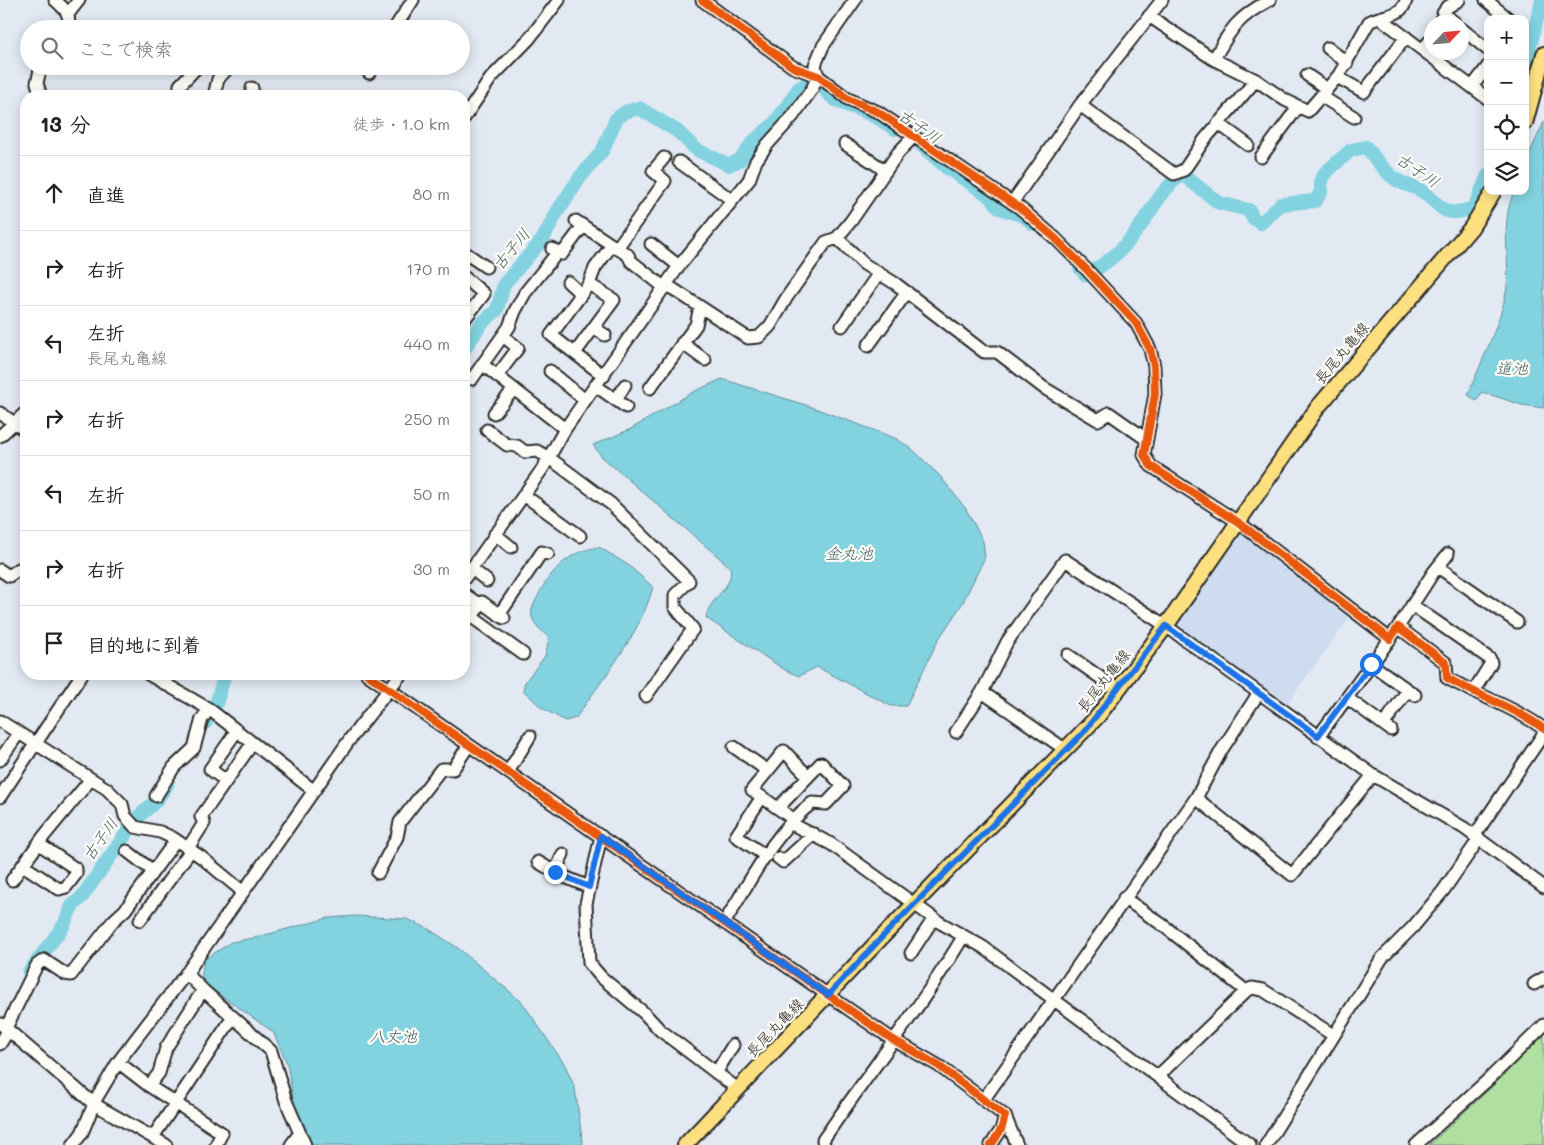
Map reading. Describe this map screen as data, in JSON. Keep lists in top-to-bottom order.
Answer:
{
  "streets": {
    "main road": ["長尾丸亀線"]
  },
  "water": [
    "古子川",
    "道池",
    "金丸池",
    "八丈池"
  ],
  "north": "top right",
  "page": {
    "map_buttons": ["+", "−"],
    "search": "ここで検索",
    "heading": ["13 分", "徒歩 · 1.0 km"],
    "list": [
      ["直進", "80 m"],
      ["右折", "170 m"],
      ["左折", "長尾丸亀線", "440 m"],
      ["右折", "250 m"],
      ["左折", "50 m"],
      ["右折", "30 m"],
      "目的地に到着"
    ]
  }
}
